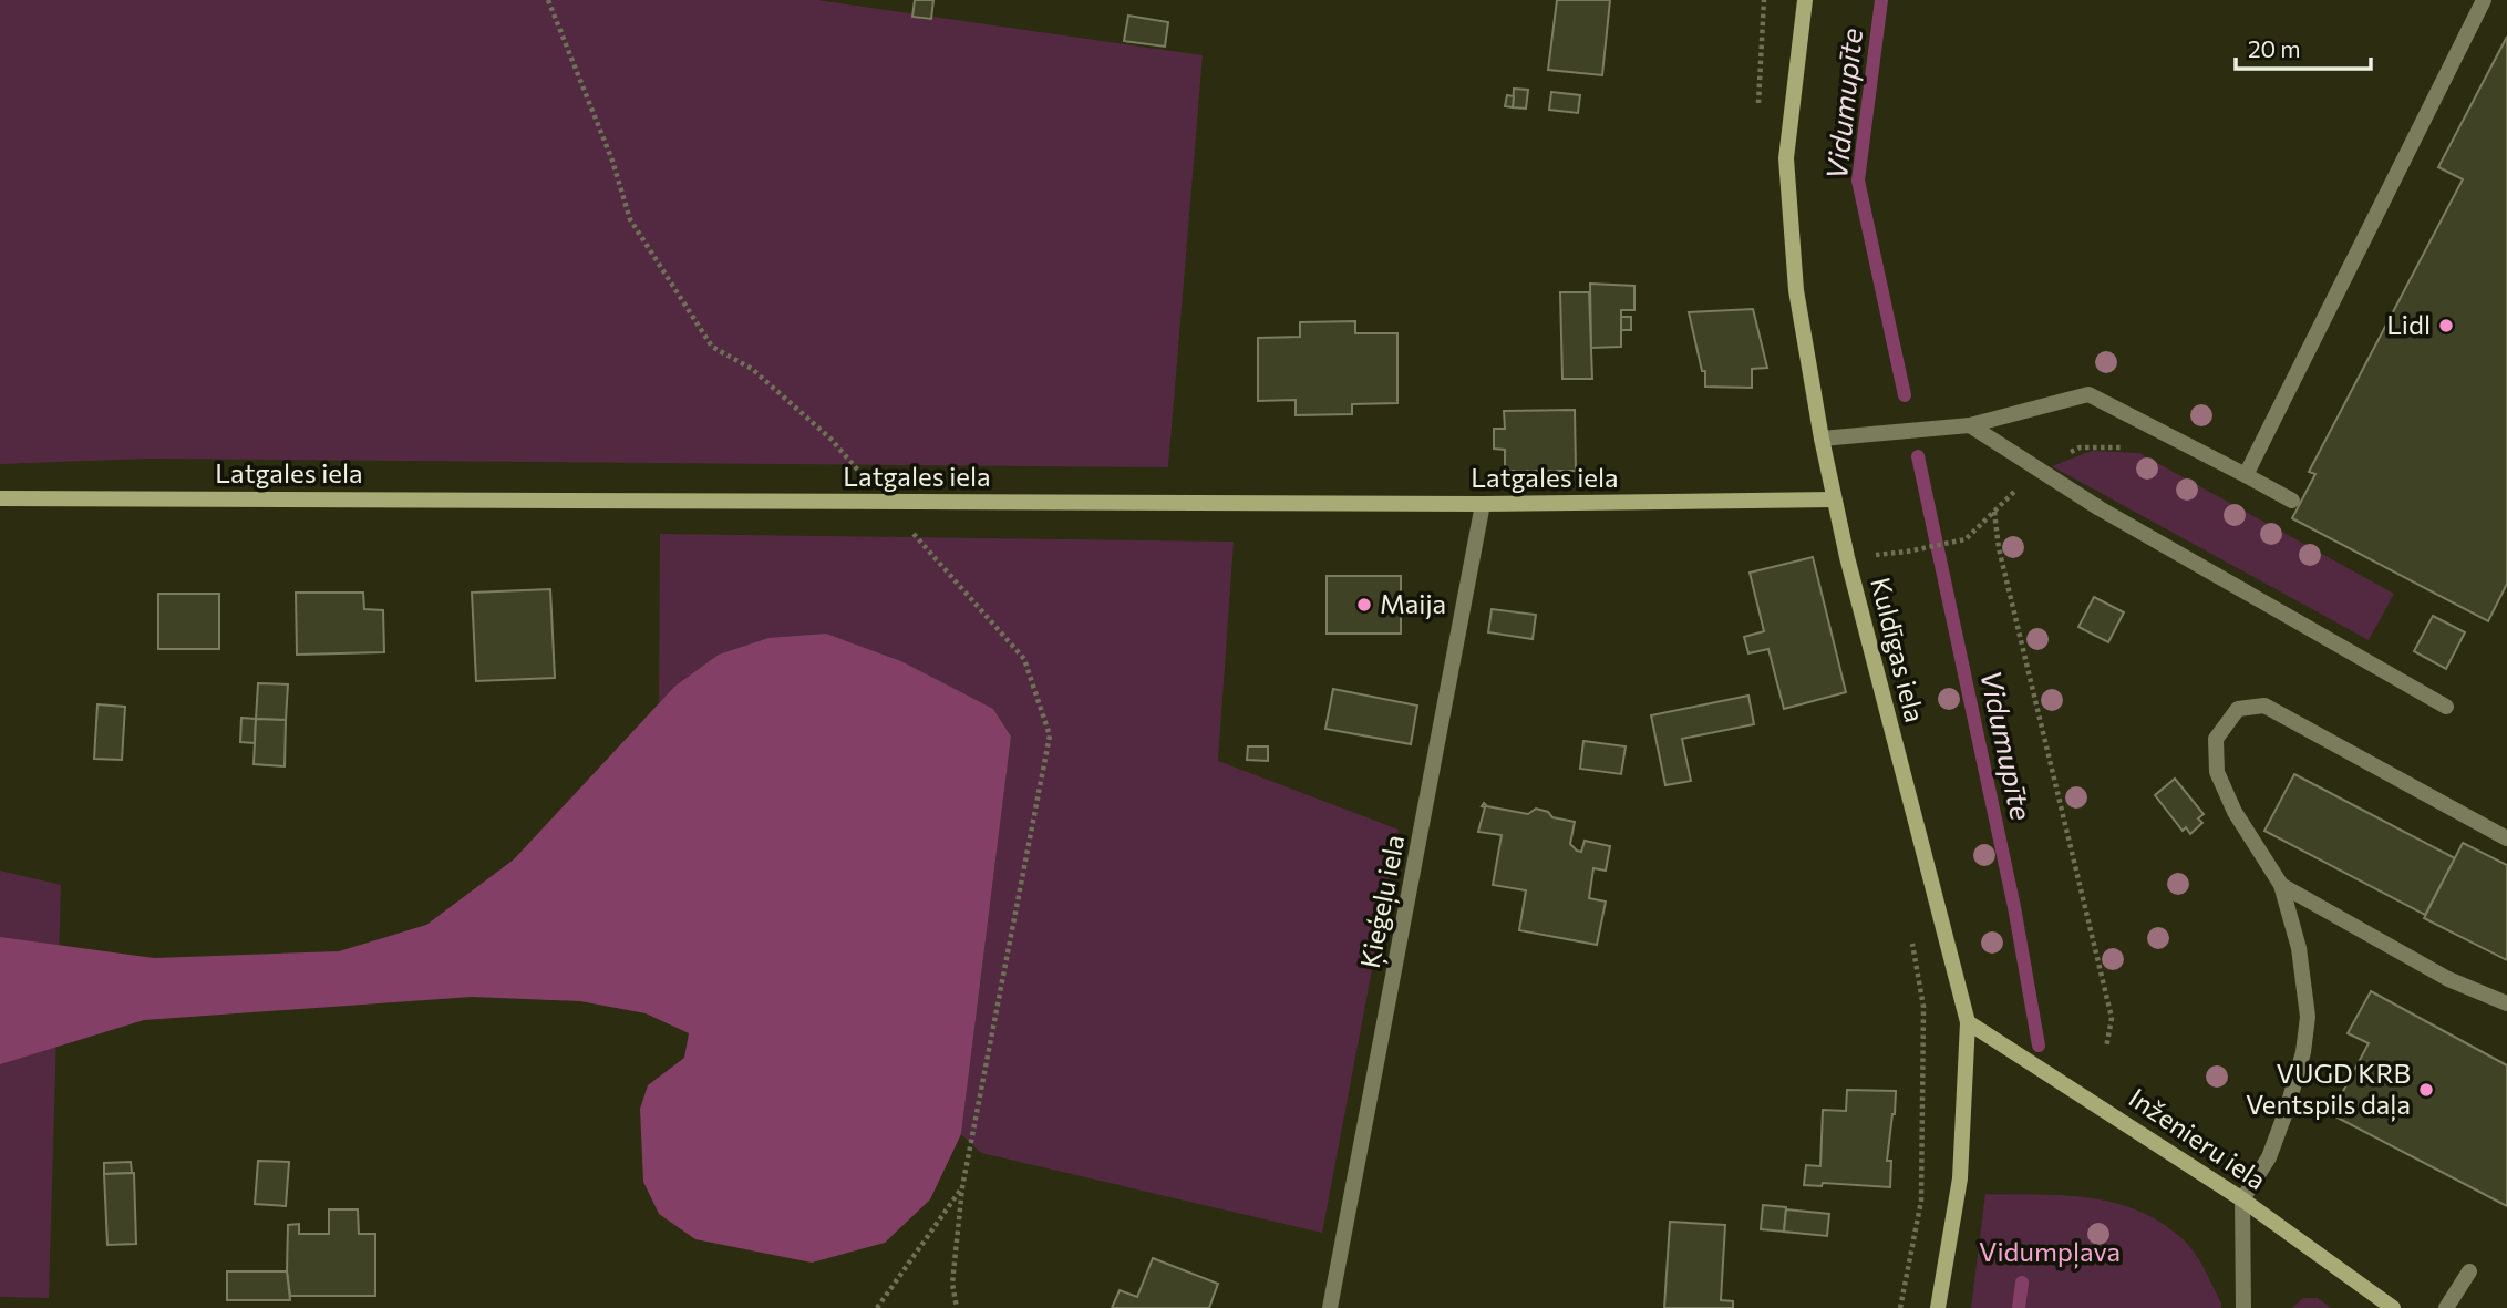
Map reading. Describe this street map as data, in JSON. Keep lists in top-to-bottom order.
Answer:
{
  "streets": {
    "street": [
      "Latgales iela",
      "Kuldīgas iela",
      "Ķieģeļu iela",
      "Inženieru iela"
    ]
  },
  "crossings": [
    ["Latgales iela", "Kuldīgas iela"],
    ["Latgales iela", "Ķieģeļu iela"],
    ["Kuldīgas iela", "Inženieru iela"]
  ],
  "water": ["Vidumupīte"],
  "parks": ["Vidumpļava"],
  "places": ["Lidl", "Maija", "VUGD KRB Ventspils daļa"],
  "scale_bar": "20 m"
}
